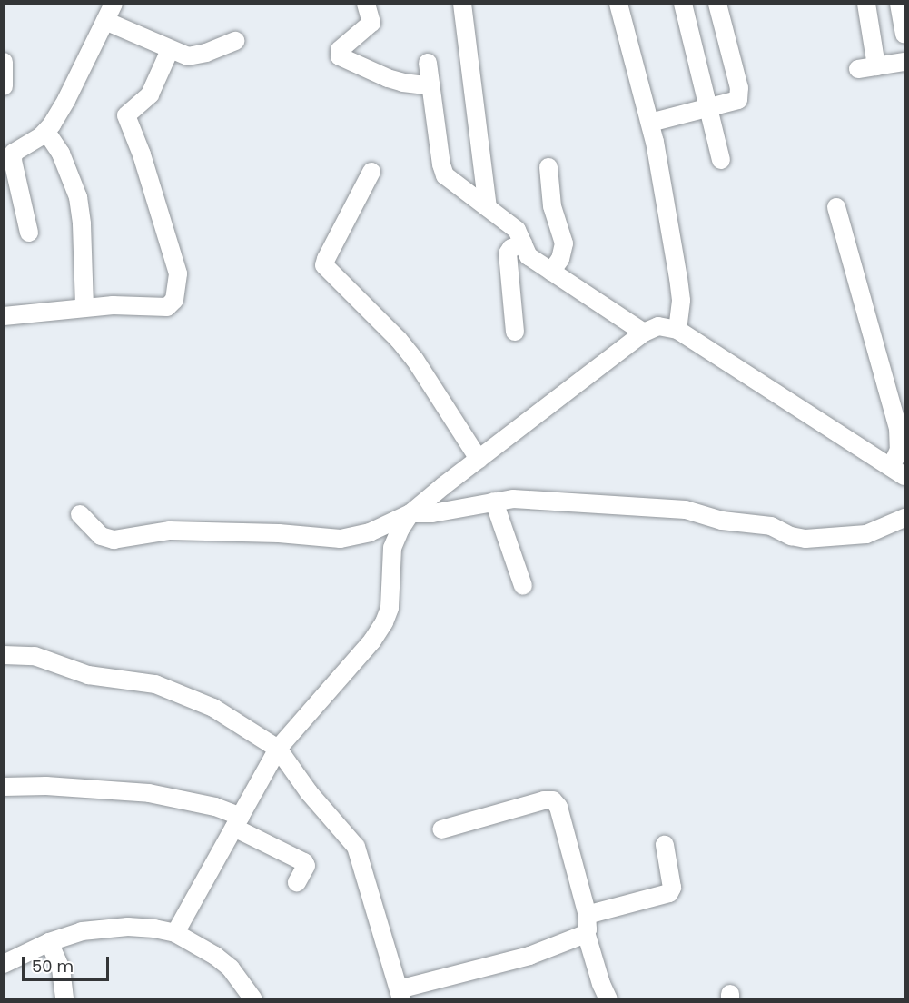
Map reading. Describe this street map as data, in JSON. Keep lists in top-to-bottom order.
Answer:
{
  "scale_bar": "50 m"
}
